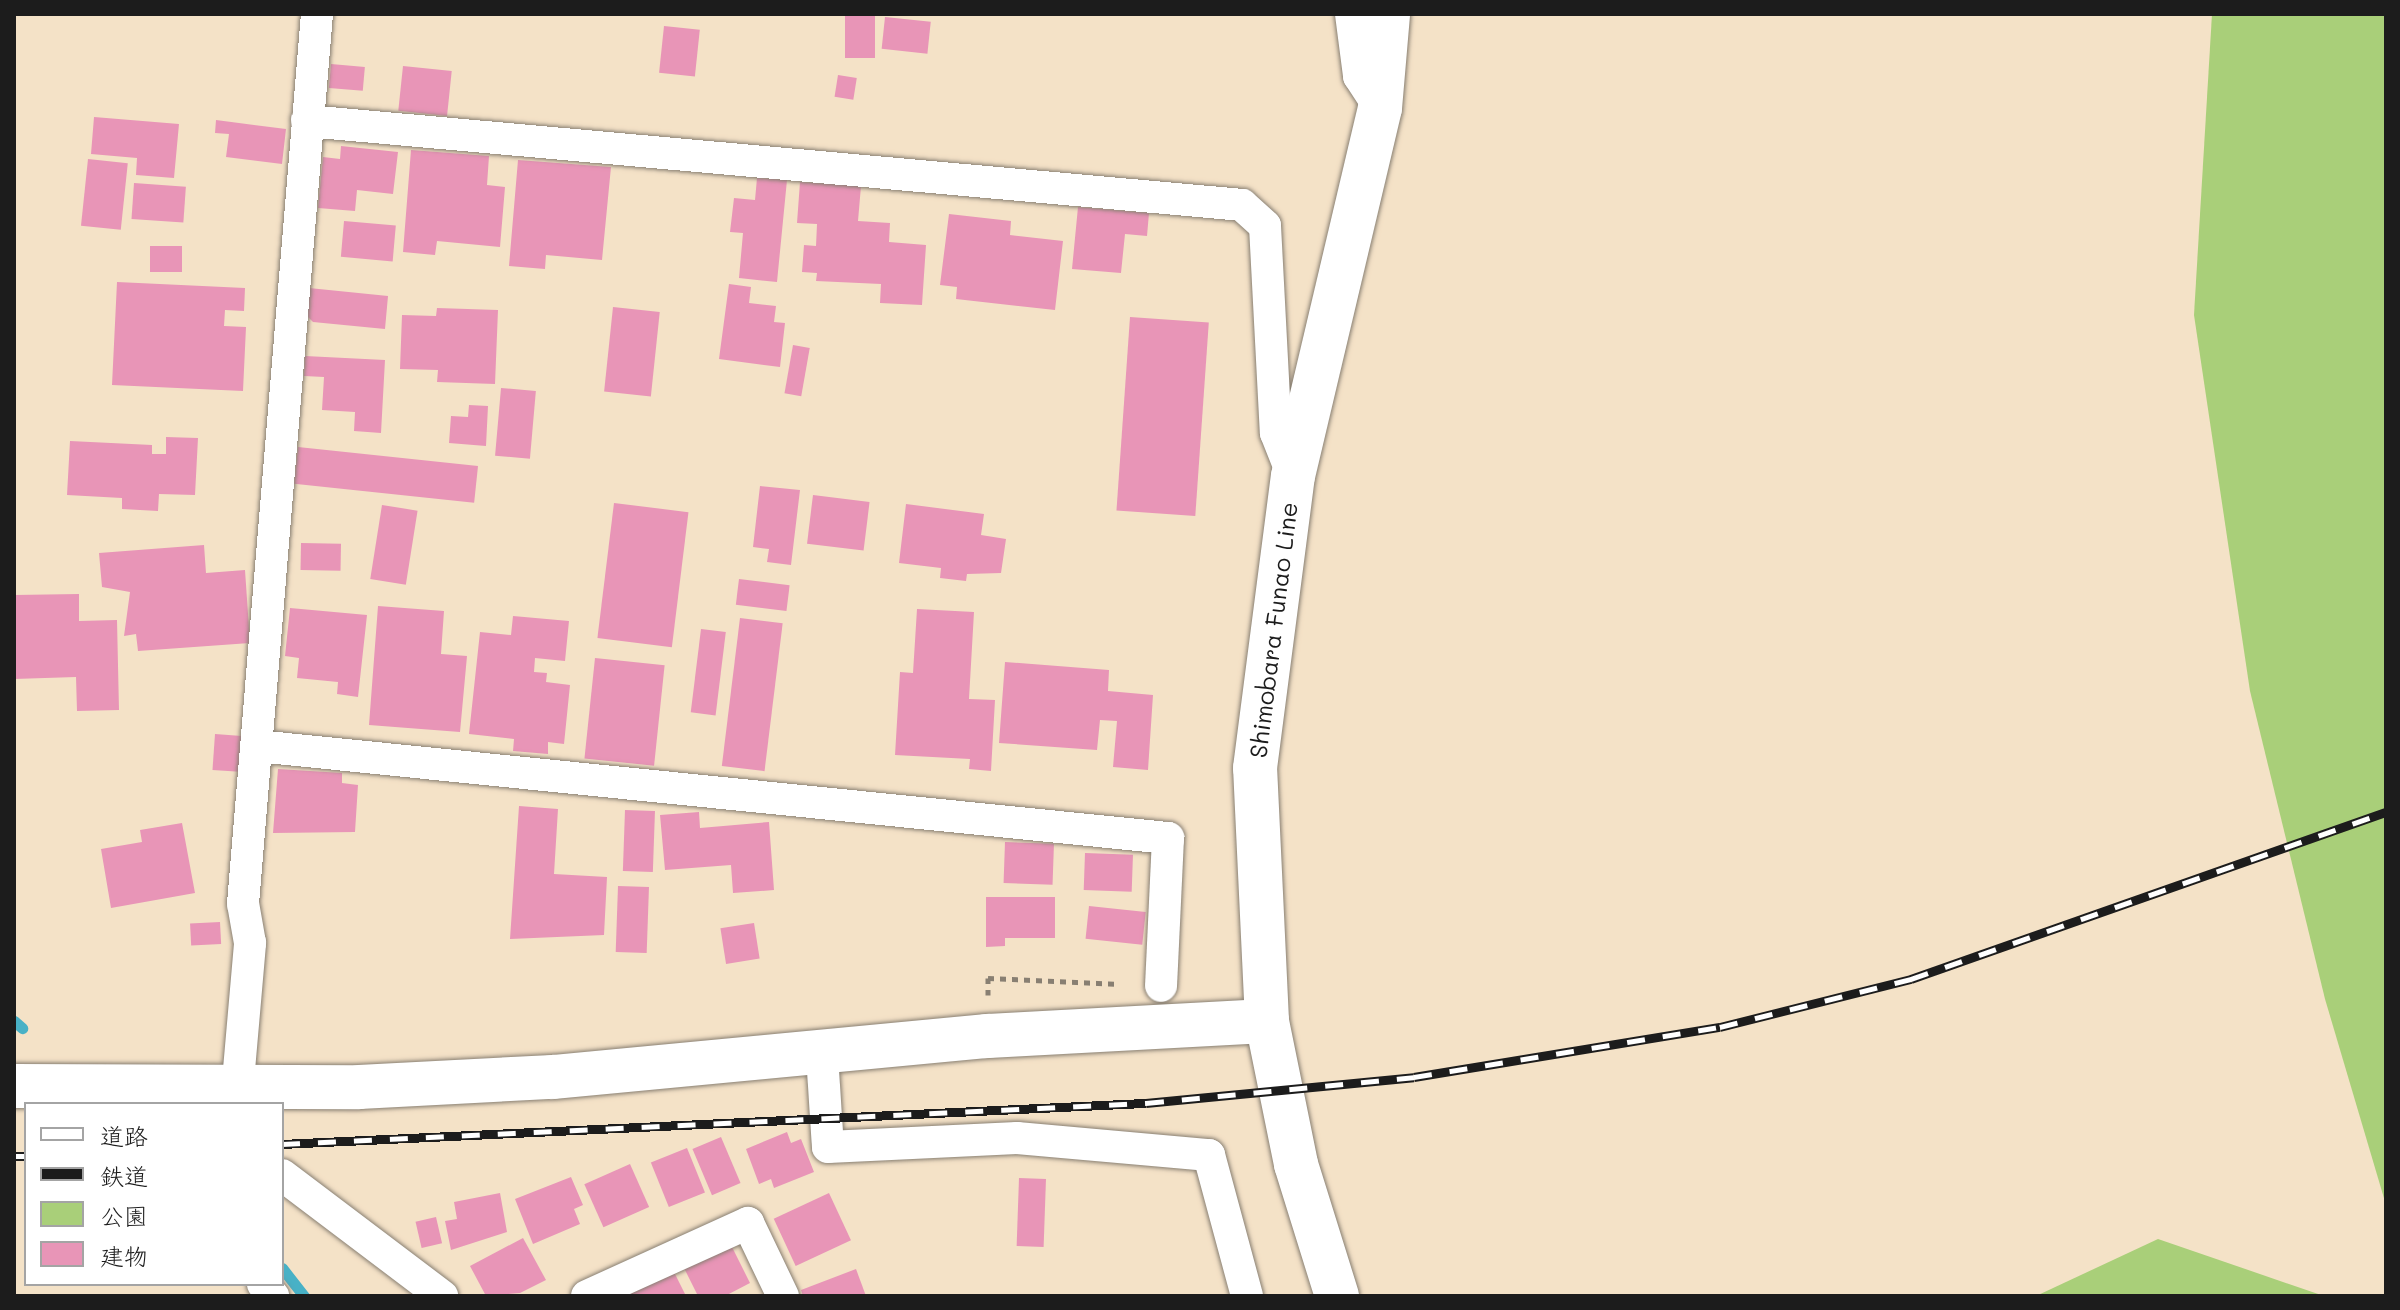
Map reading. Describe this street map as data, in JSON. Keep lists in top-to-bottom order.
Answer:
{
  "streets": {
    "main road": ["Shimobara Funao Line"]
  },
  "legend": [
    "道路",
    "鉄道",
    "公園",
    "建物"
  ]
}
